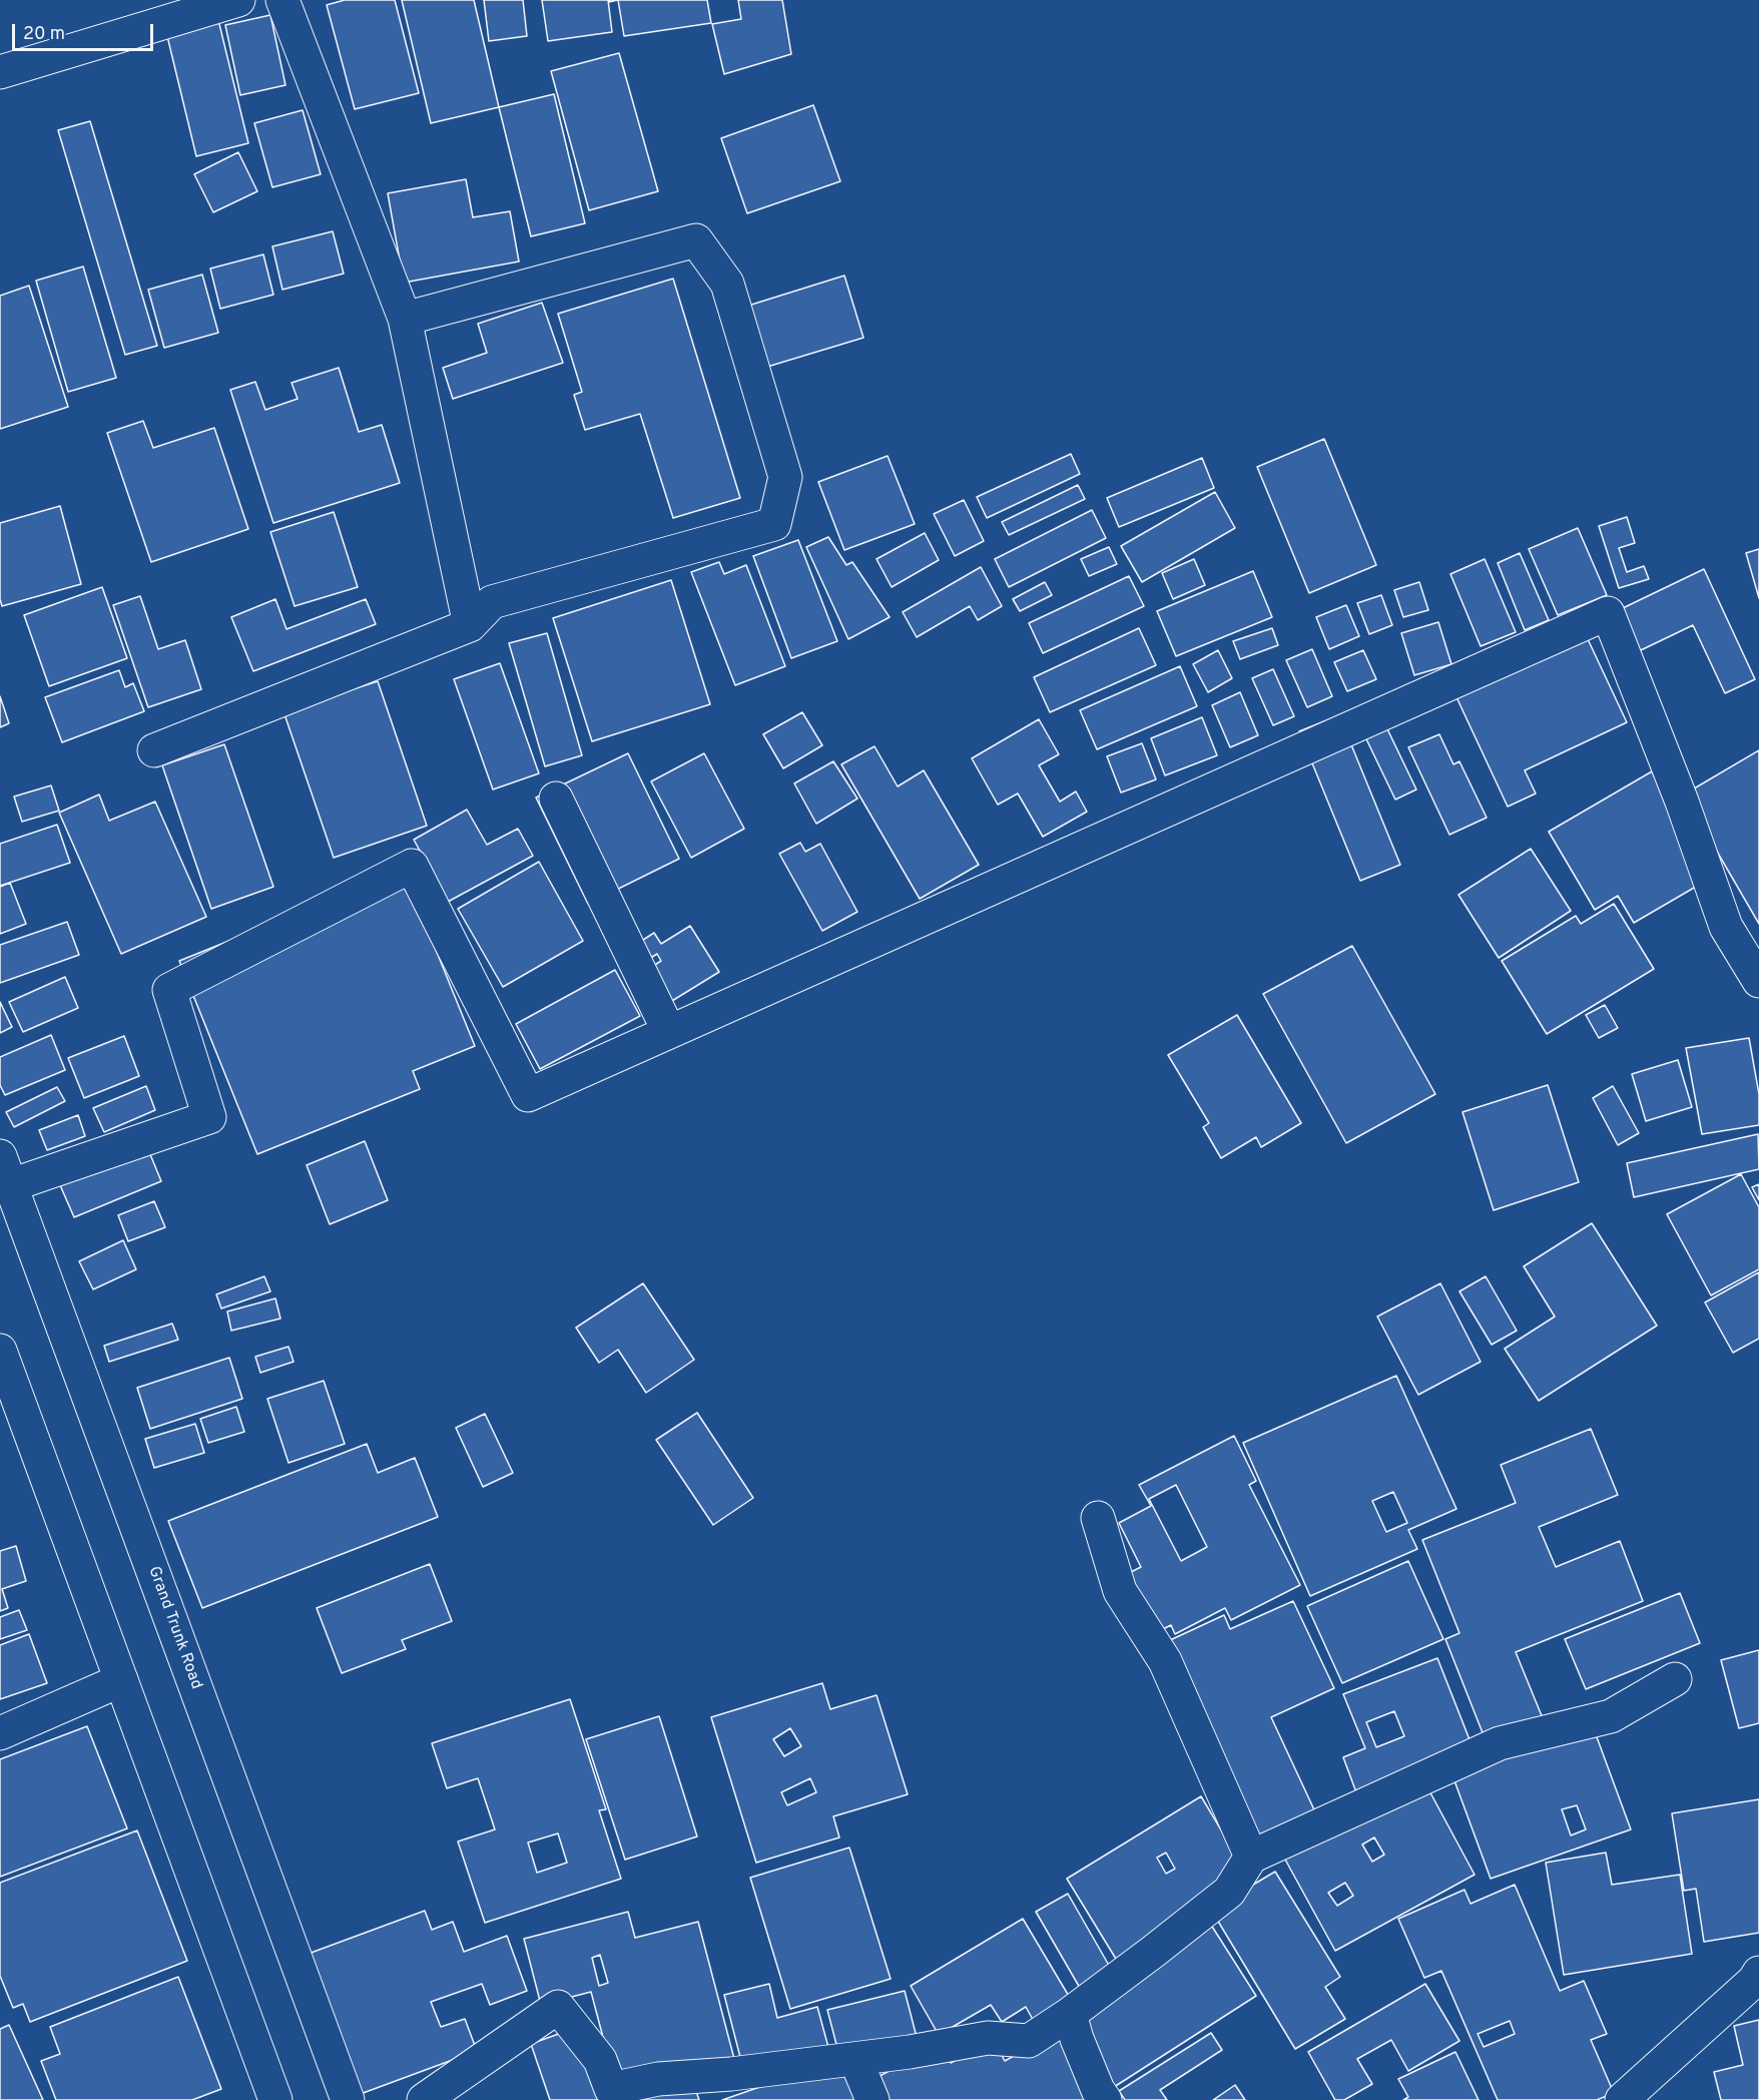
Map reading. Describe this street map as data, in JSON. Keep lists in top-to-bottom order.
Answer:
{
  "streets": {
    "main road": ["Grand Trunk Road"]
  },
  "scale_bar": "20 m"
}
